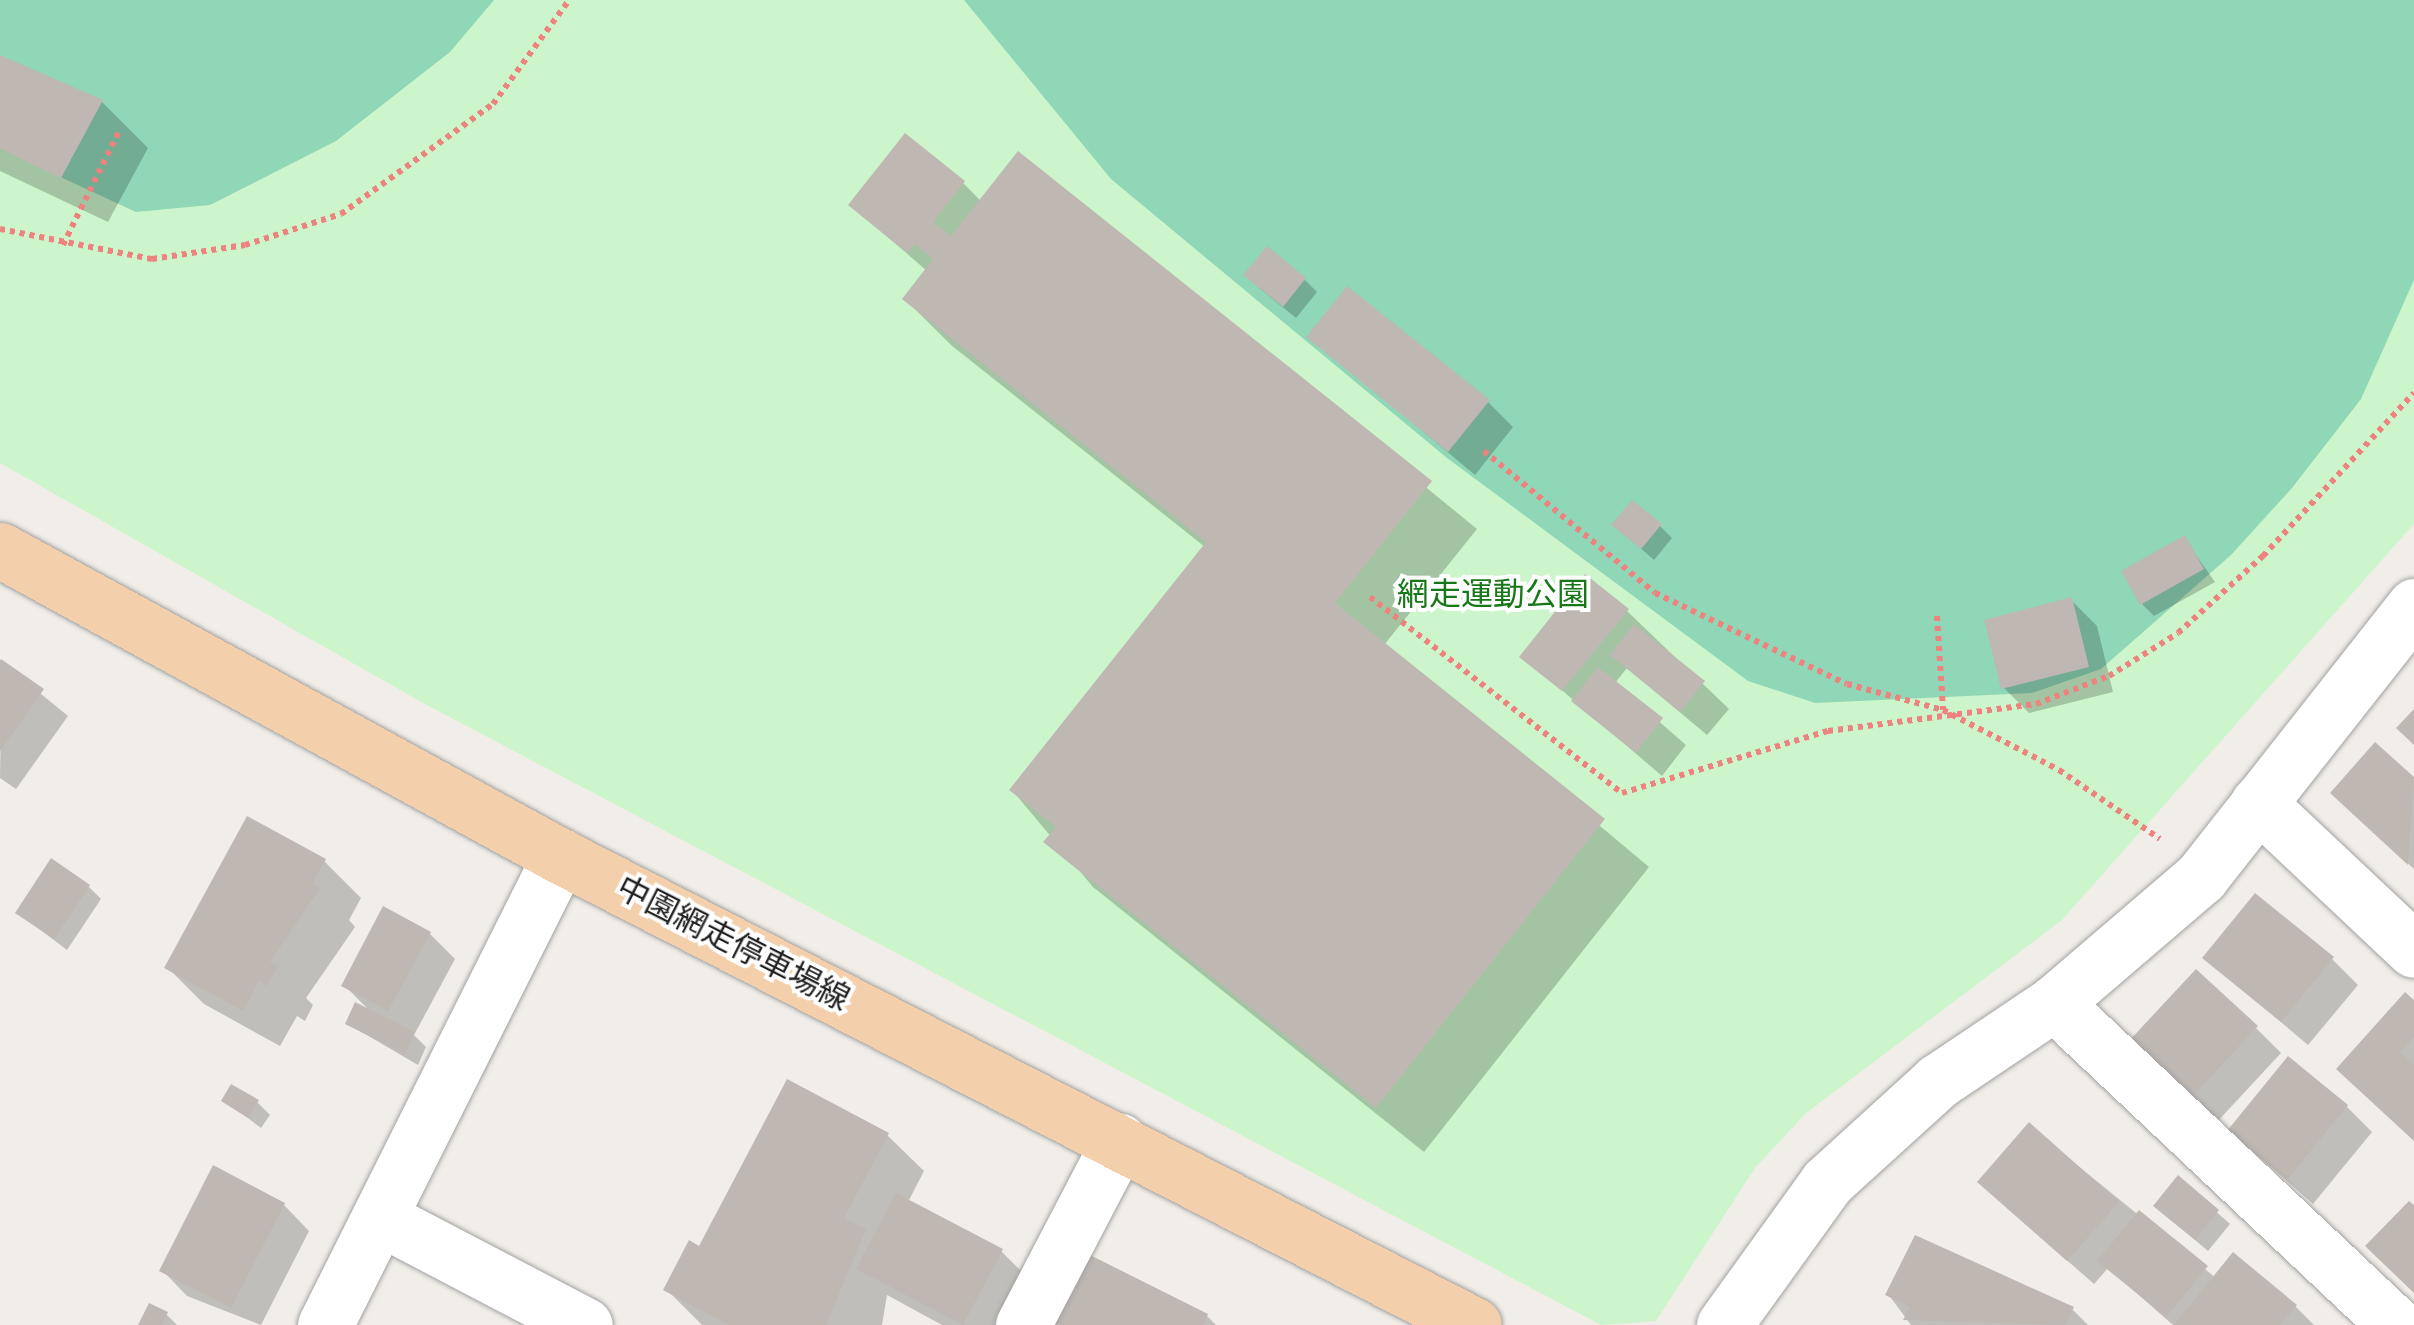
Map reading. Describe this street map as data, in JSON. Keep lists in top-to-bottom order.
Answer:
{
  "streets": {
    "main road": ["中園網走停車場線"]
  },
  "parks": ["網走運動公園"]
}
